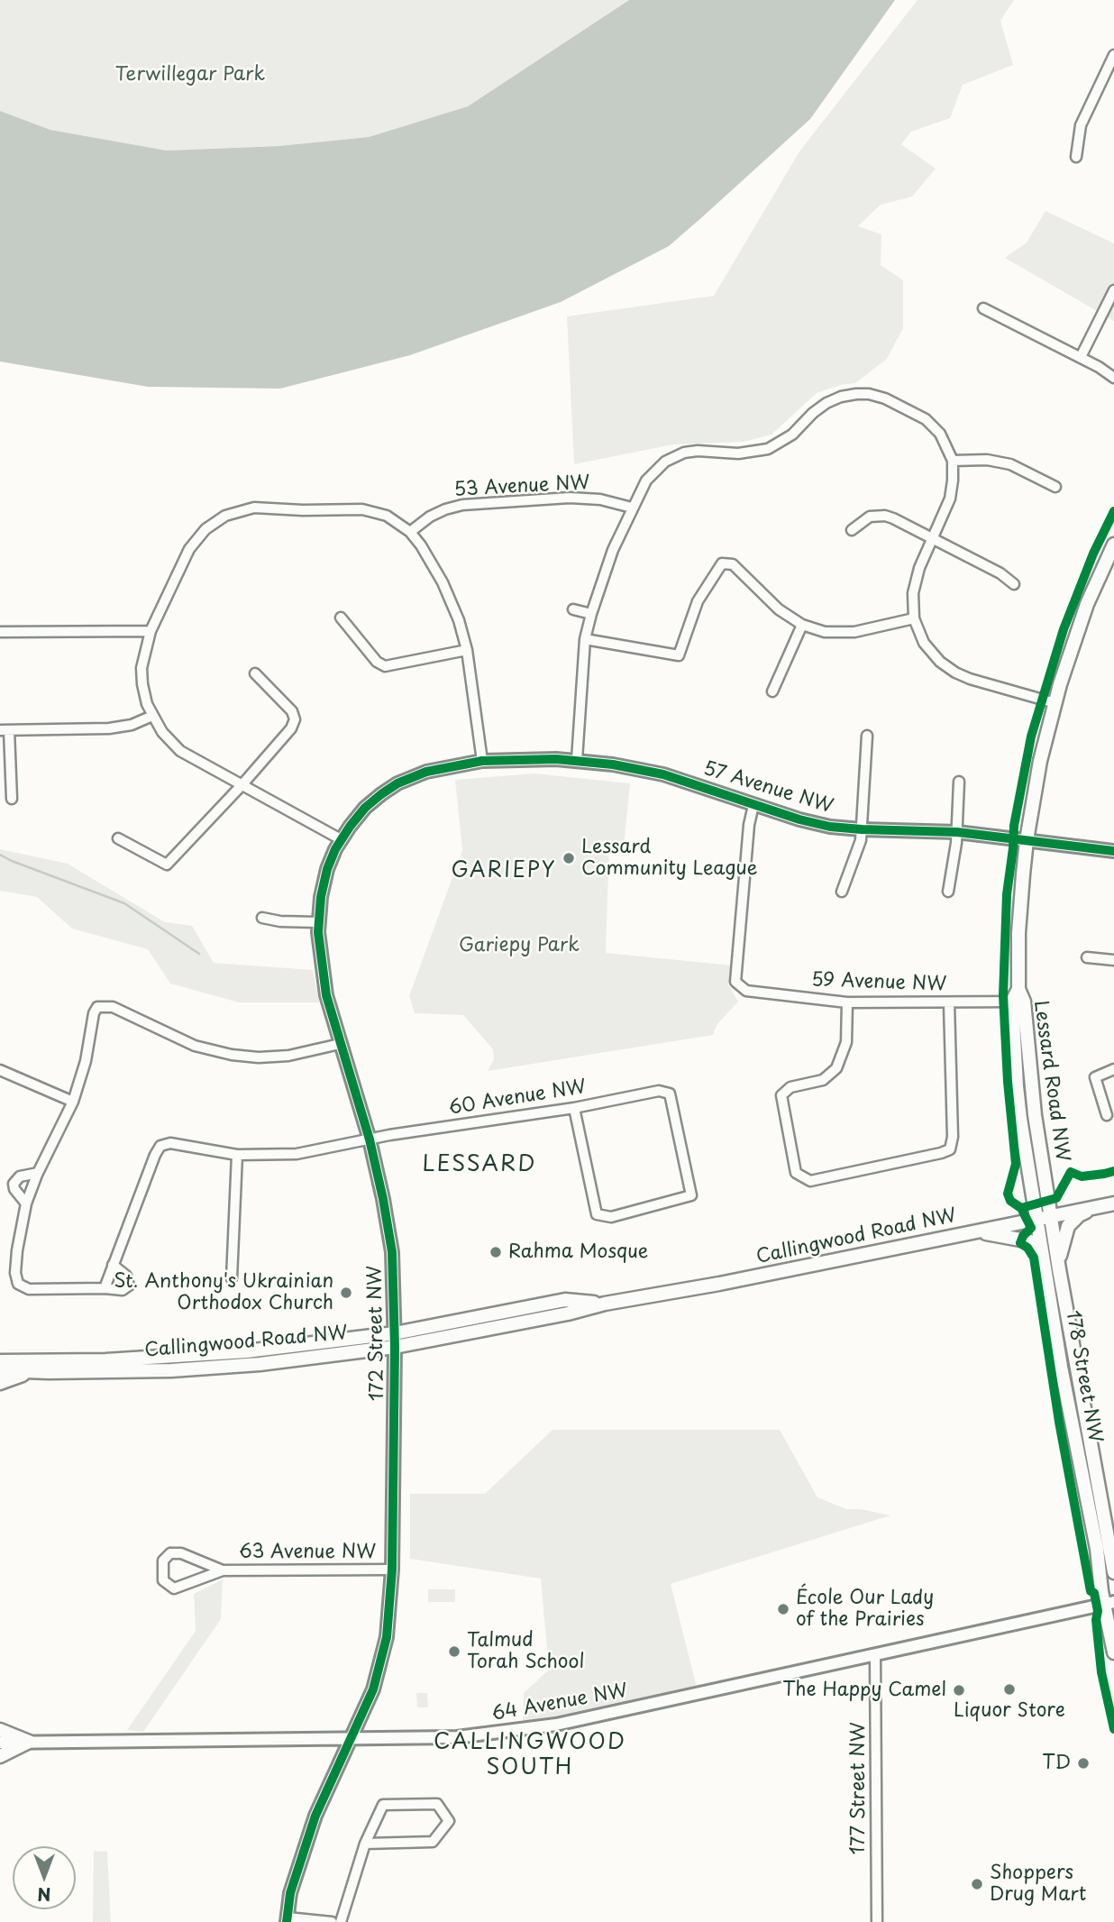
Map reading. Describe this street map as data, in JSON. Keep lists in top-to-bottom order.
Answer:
{
  "streets": {
    "main road": ["Lessard Road NW", "Callingwood Road NW", "178 Street NW"],
    "street": [
      "53 Avenue NW",
      "57 Avenue NW",
      "59 Avenue NW",
      "60 Avenue NW",
      "172 Street NW",
      "63 Avenue NW",
      "64 Avenue NW",
      "177 Street NW"
    ]
  },
  "crossings": [
    ["57 Avenue NW", "59 Avenue NW"],
    ["57 Avenue NW", "Lessard Road NW"],
    ["57 Avenue NW", "172 Street NW"],
    ["59 Avenue NW", "Lessard Road NW"],
    ["Lessard Road NW", "Callingwood Road NW"],
    ["Lessard Road NW", "178 Street NW"],
    ["60 Avenue NW", "172 Street NW"],
    ["Callingwood Road NW", "172 Street NW"],
    ["Callingwood Road NW", "178 Street NW"],
    ["172 Street NW", "63 Avenue NW"],
    ["172 Street NW", "64 Avenue NW"],
    ["178 Street NW", "64 Avenue NW"],
    ["64 Avenue NW", "177 Street NW"]
  ],
  "districts": ["GARIEPY", "LESSARD", "CALLINGWOOD SOUTH"],
  "parks": ["Terwillegar Park", "Gariepy Park"],
  "places": [
    "Lessard Community League",
    "Rahma Mosque",
    "St. Anthony's Ukrainian Orthodox Church",
    "École Our Lady of the Prairies",
    "Talmud Torah School",
    "Liquor Store",
    "The Happy Camel",
    "TD",
    "Shoppers Drug Mart"
  ],
  "north": "bottom"
}
